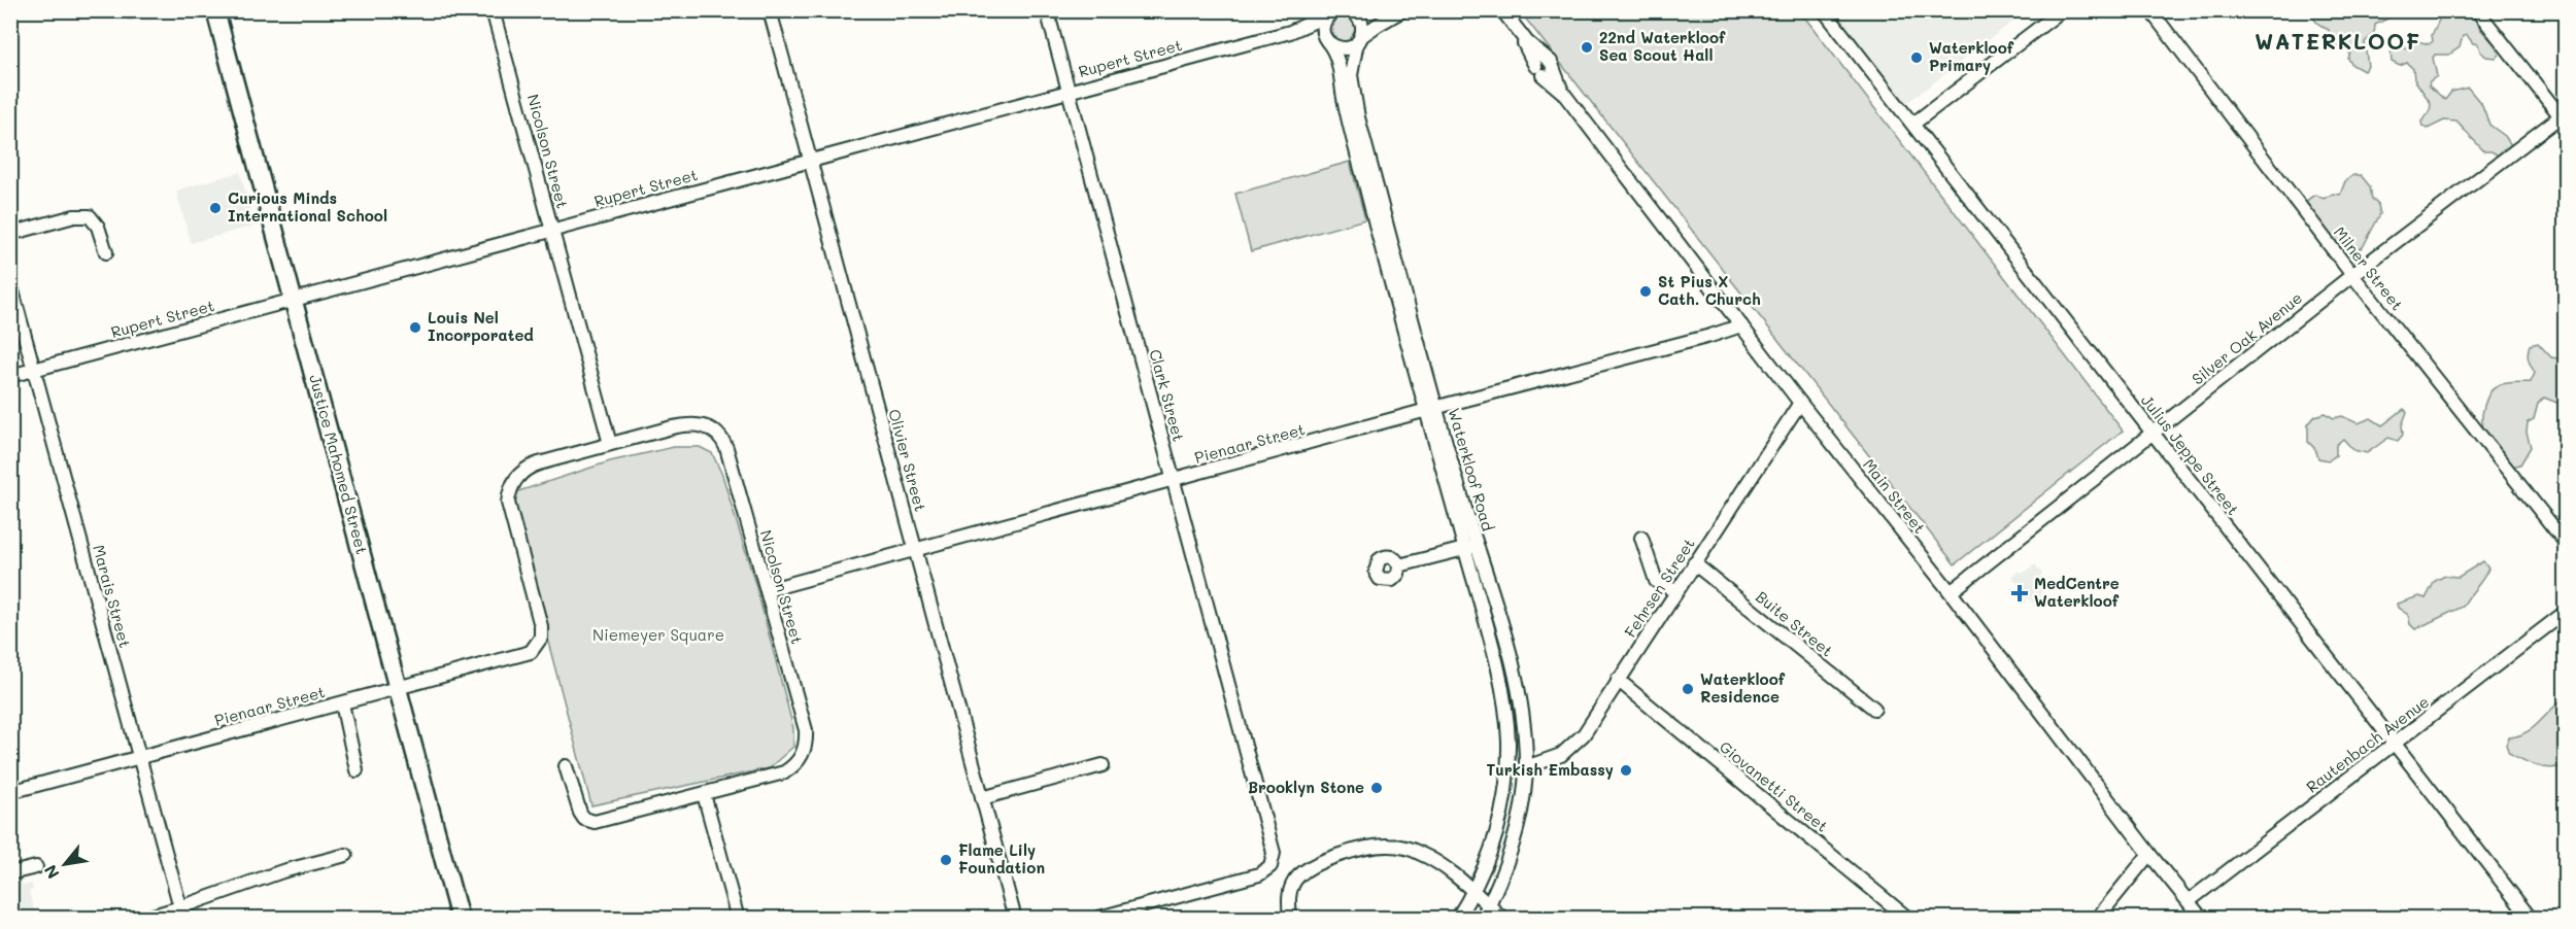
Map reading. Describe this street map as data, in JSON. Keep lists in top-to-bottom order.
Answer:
{
  "streets": {
    "main road": ["Justice Mahomed Street"],
    "street": [
      "Rupert Street",
      "Nicolson Street",
      "Milner Street",
      "Silver Oak Avenue",
      "Clark Street",
      "Pienaar Street",
      "Julius Jeppe Street",
      "Olivier Street",
      "Waterkloof Road",
      "Main Street",
      "Fehrsen Street",
      "Marais Street",
      "Buite Street",
      "Rautenbach Avenue",
      "Giovanetti Street"
    ]
  },
  "crossings": [
    ["Rupert Street", "Nicolson Street"],
    ["Rupert Street", "Clark Street"],
    ["Rupert Street", "Olivier Street"],
    ["Rupert Street", "Justice Mahomed Street"],
    ["Rupert Street", "Waterkloof Road"],
    ["Rupert Street", "Marais Street"],
    ["Nicolson Street", "Pienaar Street"],
    ["Milner Street", "Silver Oak Avenue"],
    ["Silver Oak Avenue", "Julius Jeppe Street"],
    ["Silver Oak Avenue", "Main Street"],
    ["Clark Street", "Pienaar Street"],
    ["Pienaar Street", "Olivier Street"],
    ["Pienaar Street", "Justice Mahomed Street"],
    ["Pienaar Street", "Waterkloof Road"],
    ["Pienaar Street", "Main Street"],
    ["Pienaar Street", "Marais Street"],
    ["Julius Jeppe Street", "Rautenbach Avenue"],
    ["Waterkloof Road", "Fehrsen Street"],
    ["Main Street", "Fehrsen Street"],
    ["Main Street", "Rautenbach Avenue"],
    ["Fehrsen Street", "Buite Street"],
    ["Fehrsen Street", "Giovanetti Street"]
  ],
  "districts": ["WATERKLOOF"],
  "parks": ["Niemeyer Square"],
  "places": {
    "other": [
      "22nd Waterkloof Sea Scout Hall",
      "Waterkloof Primary",
      "Curious Minds International School",
      "St Pius X Cath. Church",
      "Louis Nel Incorporated",
      "Waterkloof Residence",
      "Turkish Embassy",
      "Brooklyn Stone",
      "Flame Lily Foundation"
    ],
    "health": ["MedCentre Waterkloof"]
  },
  "north": "bottom left"
}
